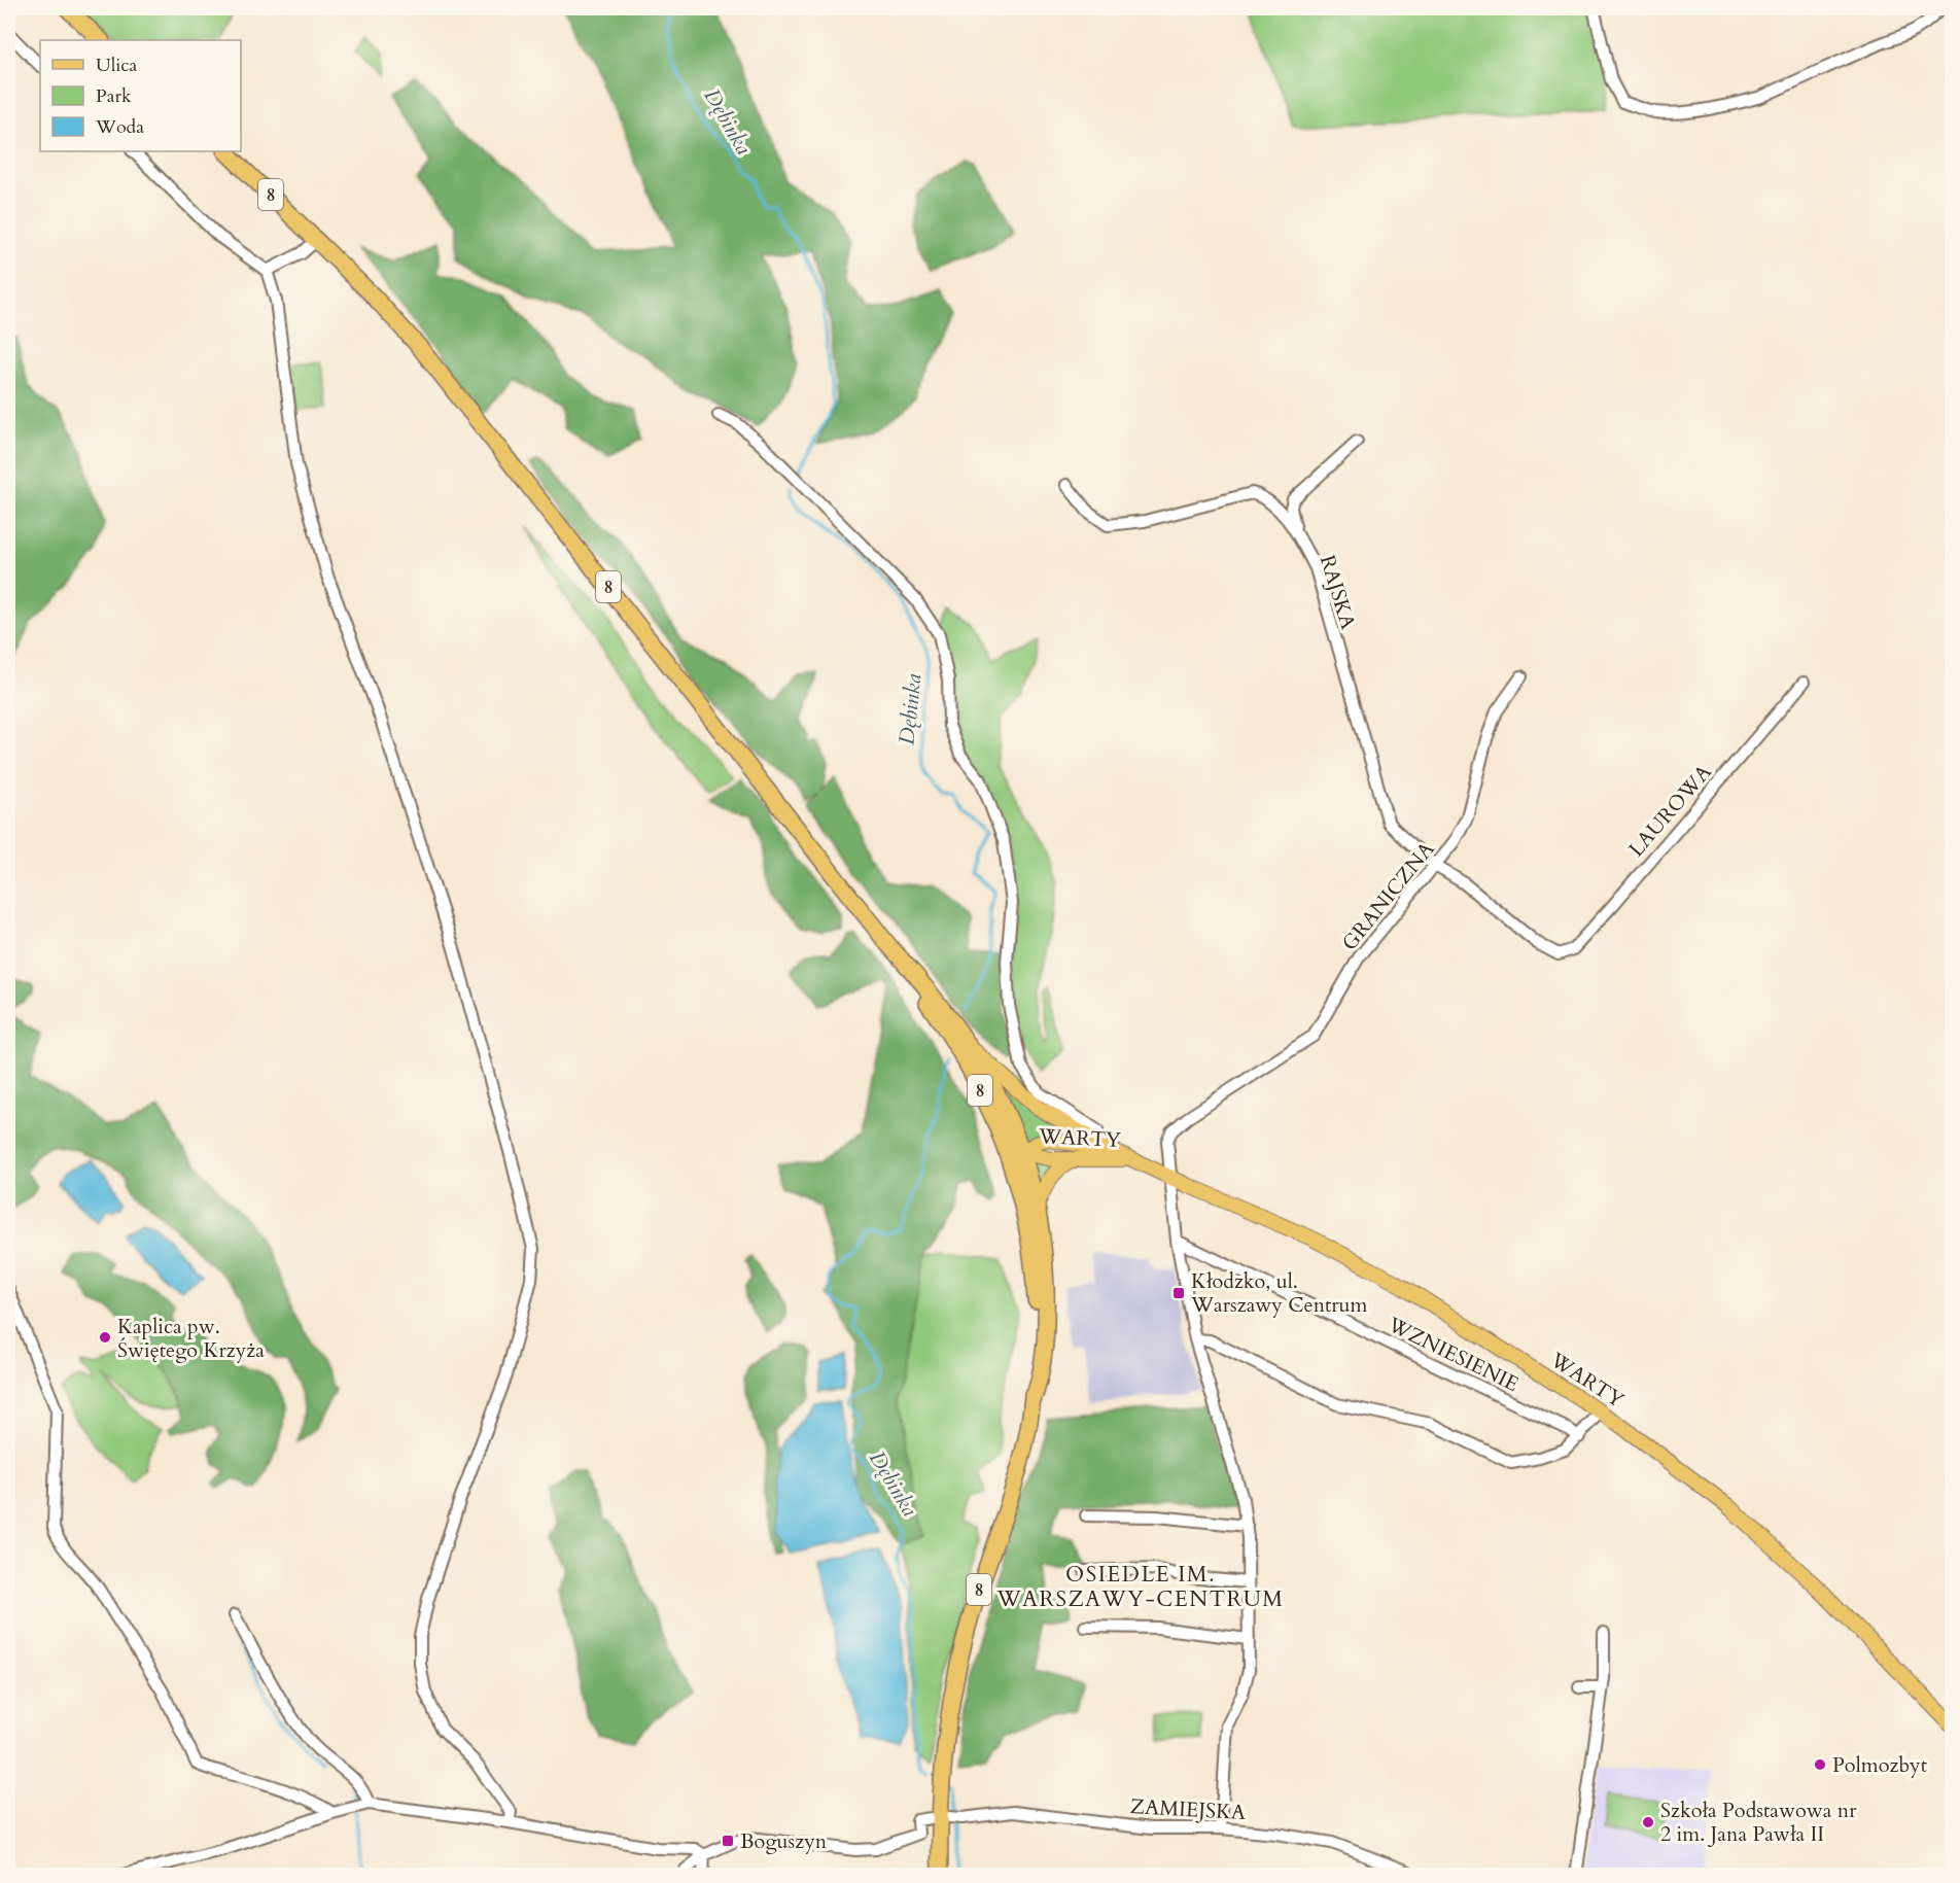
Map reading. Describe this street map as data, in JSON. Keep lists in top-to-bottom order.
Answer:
{
  "streets": {
    "highway": ["8"],
    "main road": ["WARTY"],
    "street": [
      "RAJSKA",
      "LAUROWA",
      "GRANICZNA",
      "WZNIESIENIE",
      "ZAMIEJSKA"
    ]
  },
  "crossings": [
    ["8", "WARTY"],
    ["RAJSKA", "LAUROWA"],
    ["RAJSKA", "GRANICZNA"],
    ["GRANICZNA", "WARTY"]
  ],
  "districts": ["OSIEDLE IM. WARSZAWY-CENTRUM"],
  "water": ["Dębinka"],
  "places": {
    "transit": ["Kłodzko, ul. Warszawy Centrum", "Boguszyn"],
    "other": ["Kaplica pw. Świętego Krzyża", "Polmozbyt", "Szkoła Podstawowa nr 2 im. Jana Pawła II"]
  },
  "legend": ["Ulica", "Park", "Woda"]
}
